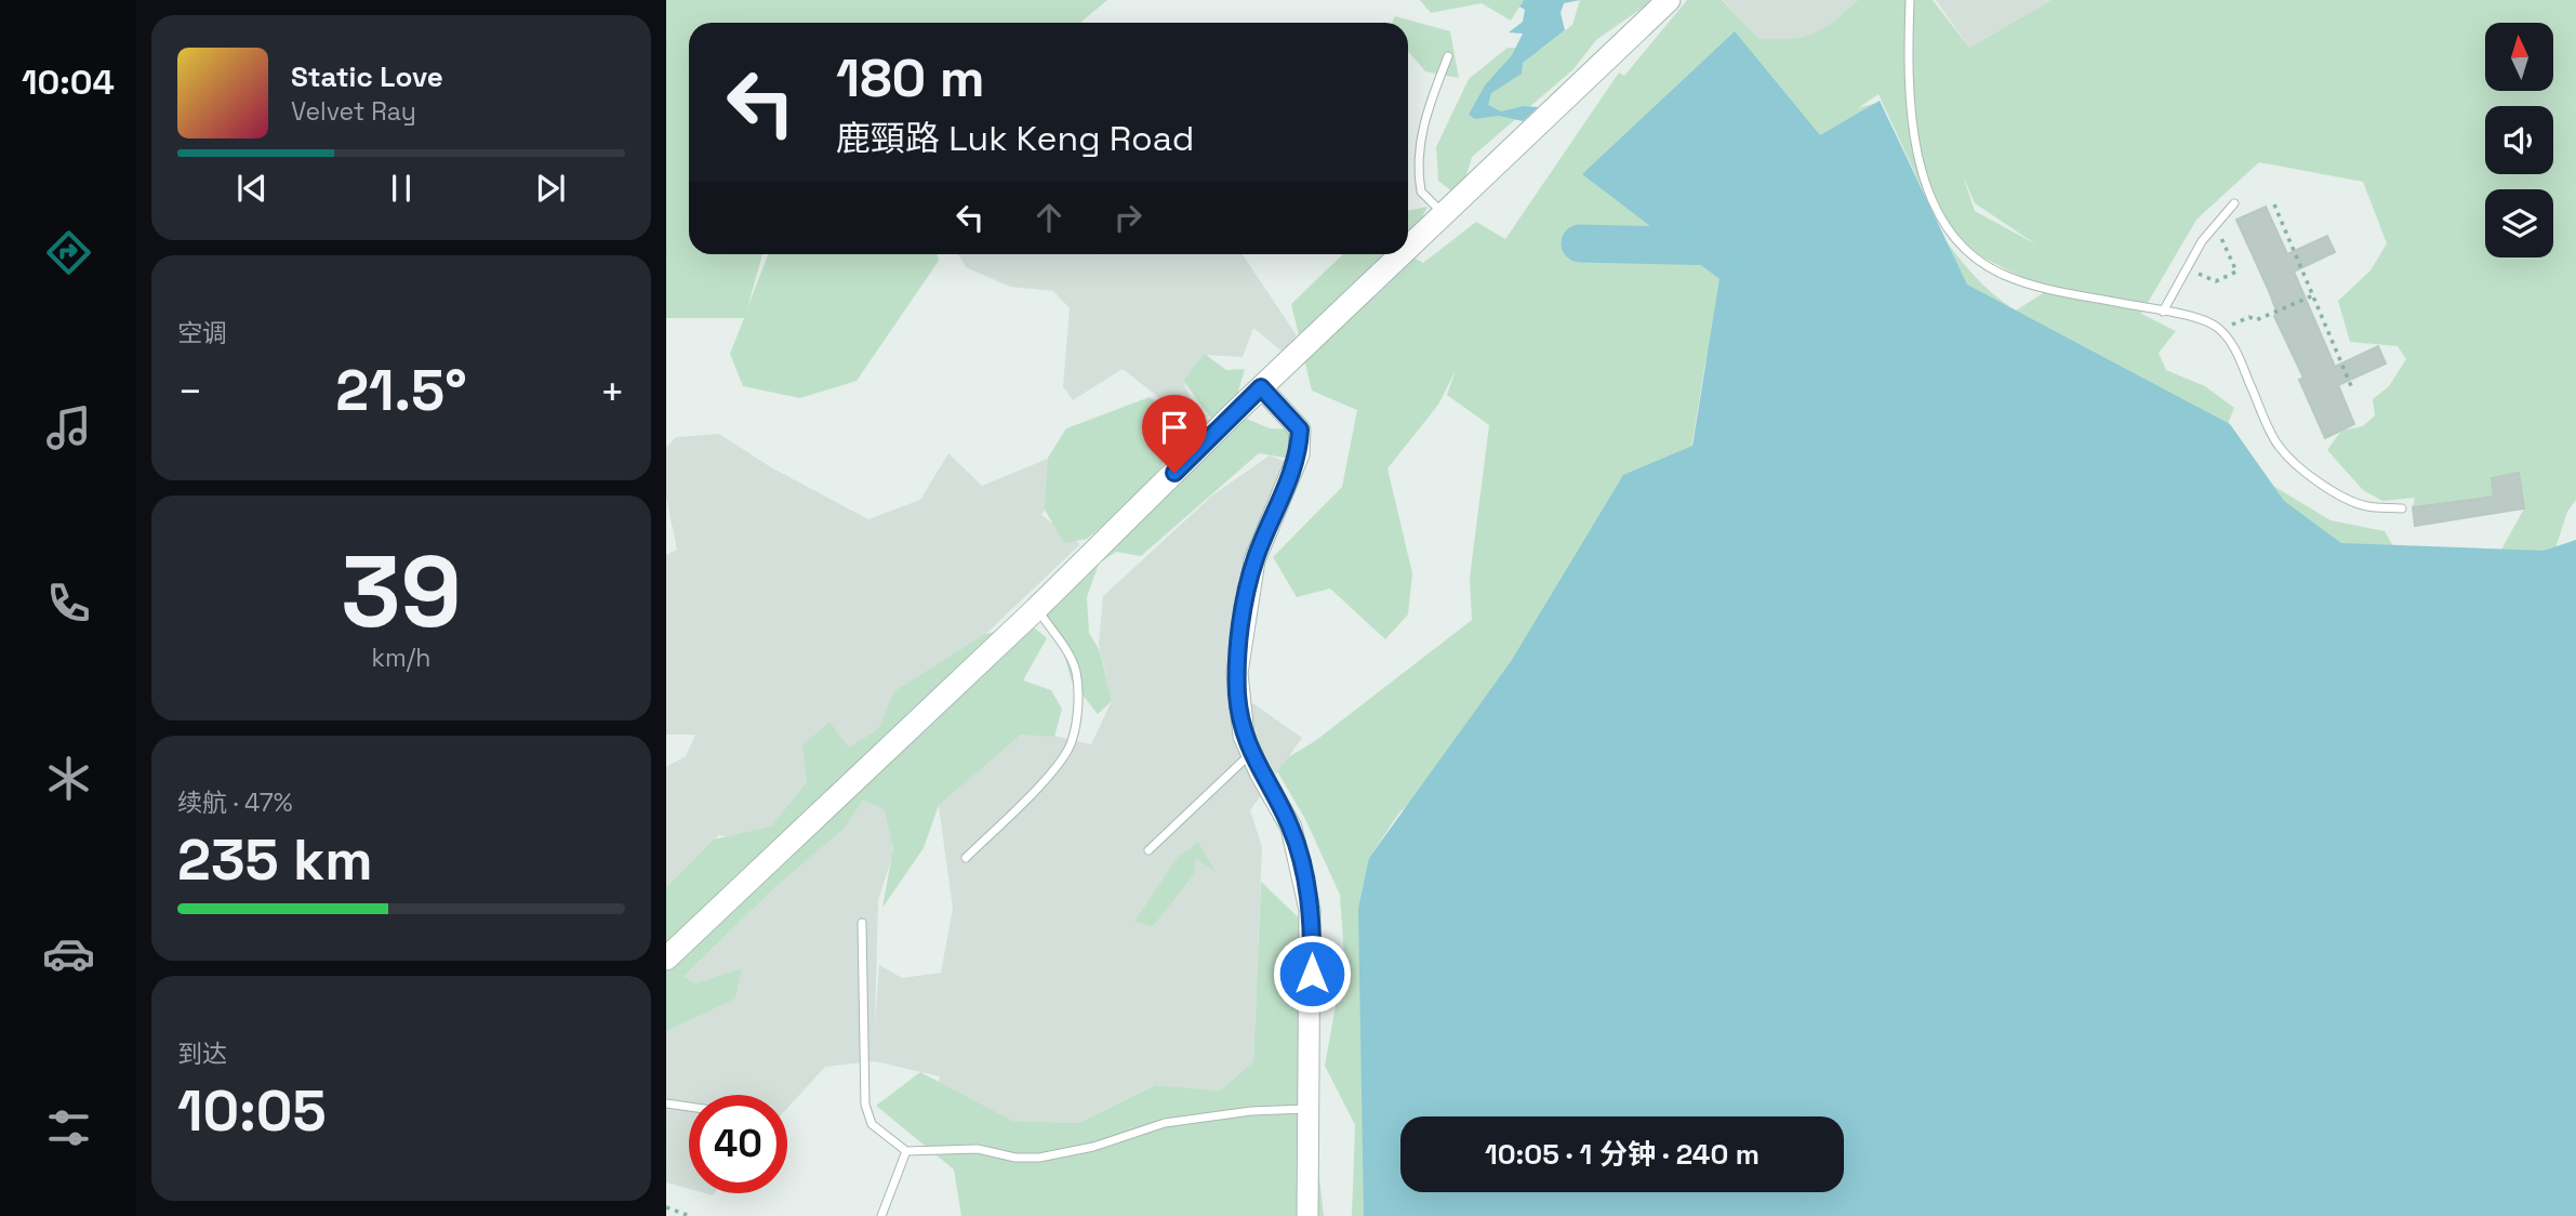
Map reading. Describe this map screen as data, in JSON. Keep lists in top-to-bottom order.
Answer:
{
  "north": "top",
  "page": {
    "tabs": "10:04",
    "turn": ["180 m", "鹿頸路 Luk Keng Road"],
    "song": ["Static Love", "Velvet Ray"],
    "tile": [
      "空调",
      ["39", "km/h"],
      ["续航 · 47%", "235 km"],
      ["到达", "10:05"]
    ],
    "heat": ["−", "21.5°", "+"],
    "limit": "40",
    "trip": "10:05 · 1 分钟 · 240 m"
  }
}
